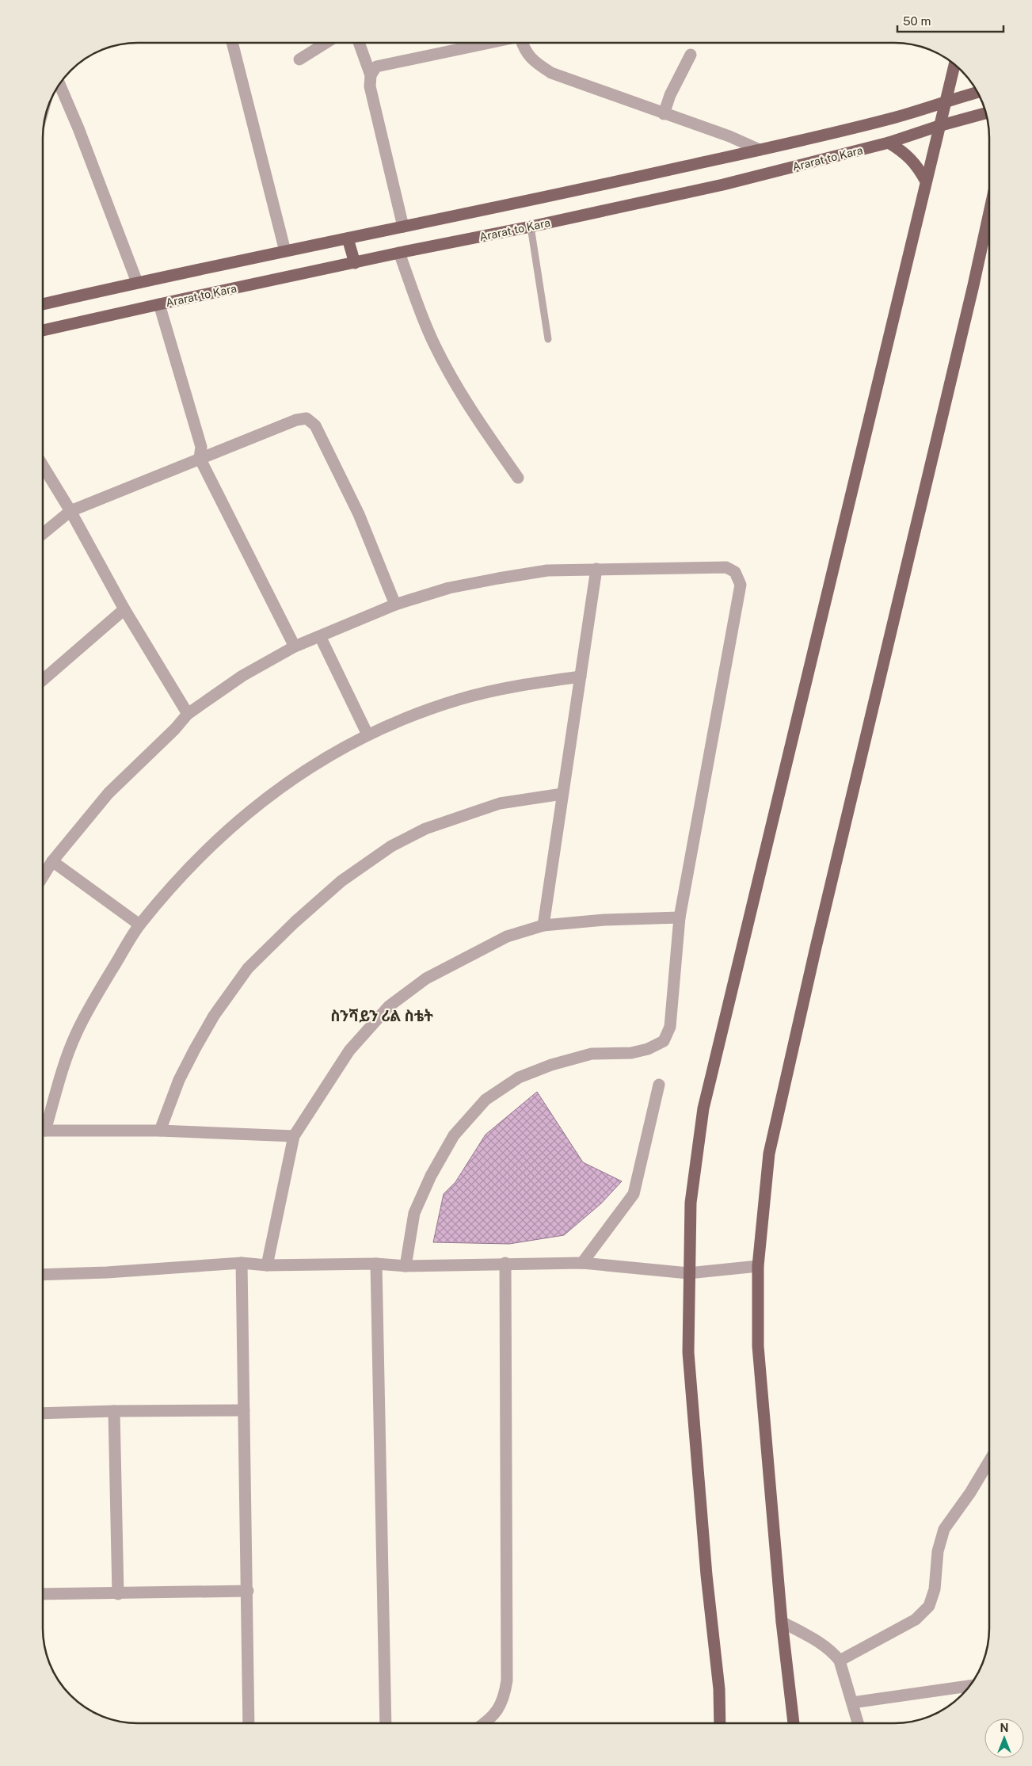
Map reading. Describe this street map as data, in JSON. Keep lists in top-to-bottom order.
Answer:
{
  "streets": {
    "main road": ["Ararat to Kara"]
  },
  "districts": ["ስንሻይን ሪል ስቴት"],
  "scale_bar": "50 m",
  "north": "top"
}
